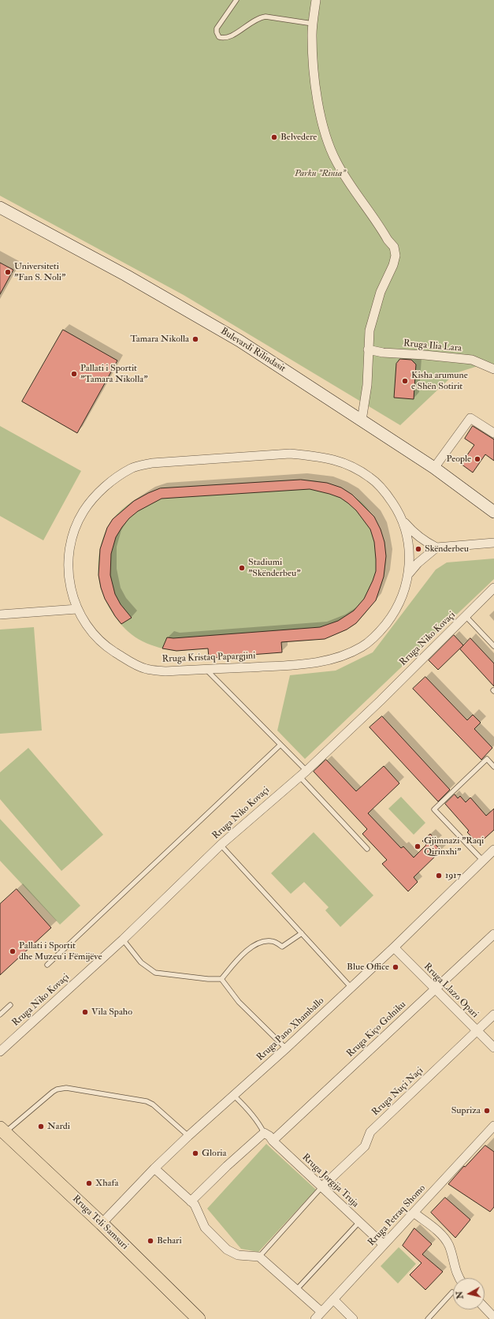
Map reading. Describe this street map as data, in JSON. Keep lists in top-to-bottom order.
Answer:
{
  "streets": {
    "main road": ["Bulevardi Rilindasit", "Rruga Teli Samsuri"],
    "street": [
      "Rruga Ilia Lara",
      "Rruga Niko Kovaçi",
      "Rruga Kristaq Papargjini",
      "Rruga Llazo Opari",
      "Rruga Pano Xhamballo",
      "Rruga Kiço Golniku",
      "Rruga Nuçi Naçi",
      "Rruga Jorgija Truja",
      "Rruga Petraq Shomo"
    ]
  },
  "crossings": [
    ["Rruga Llazo Opari", "Rruga Pano Xhamballo"],
    ["Rruga Llazo Opari", "Rruga Kiço Golniku"],
    ["Rruga Llazo Opari", "Rruga Nuçi Naçi"],
    ["Rruga Pano Xhamballo", "Rruga Teli Samsuri"],
    ["Rruga Kiço Golniku", "Rruga Jorgija Truja"],
    ["Rruga Nuçi Naçi", "Rruga Jorgija Truja"],
    ["Rruga Jorgija Truja", "Rruga Petraq Shomo"]
  ],
  "parks": ["Parku \"Rinia\""],
  "places": [
    "Belvedere",
    "Universiteti \"Fan S. Noli\"",
    "Tamara Nikolla",
    "Pallati i Sportit \"Tamara Nikolla\"",
    "Kisha arumune e Shën Sotirit",
    "People",
    "Skënderbeu",
    "Stadiumi \"Skënderbeu\"",
    "Gjimnazi \"Raqi Qirinxhi\"",
    "1917",
    "Pallati i Sportit dhe Muzeu i Fëmijëve",
    "Blue Office",
    "Vila Spaho",
    "Supriza",
    "Nardi",
    "Gloria",
    "Xhafa",
    "Behari"
  ],
  "north": "left"
}
